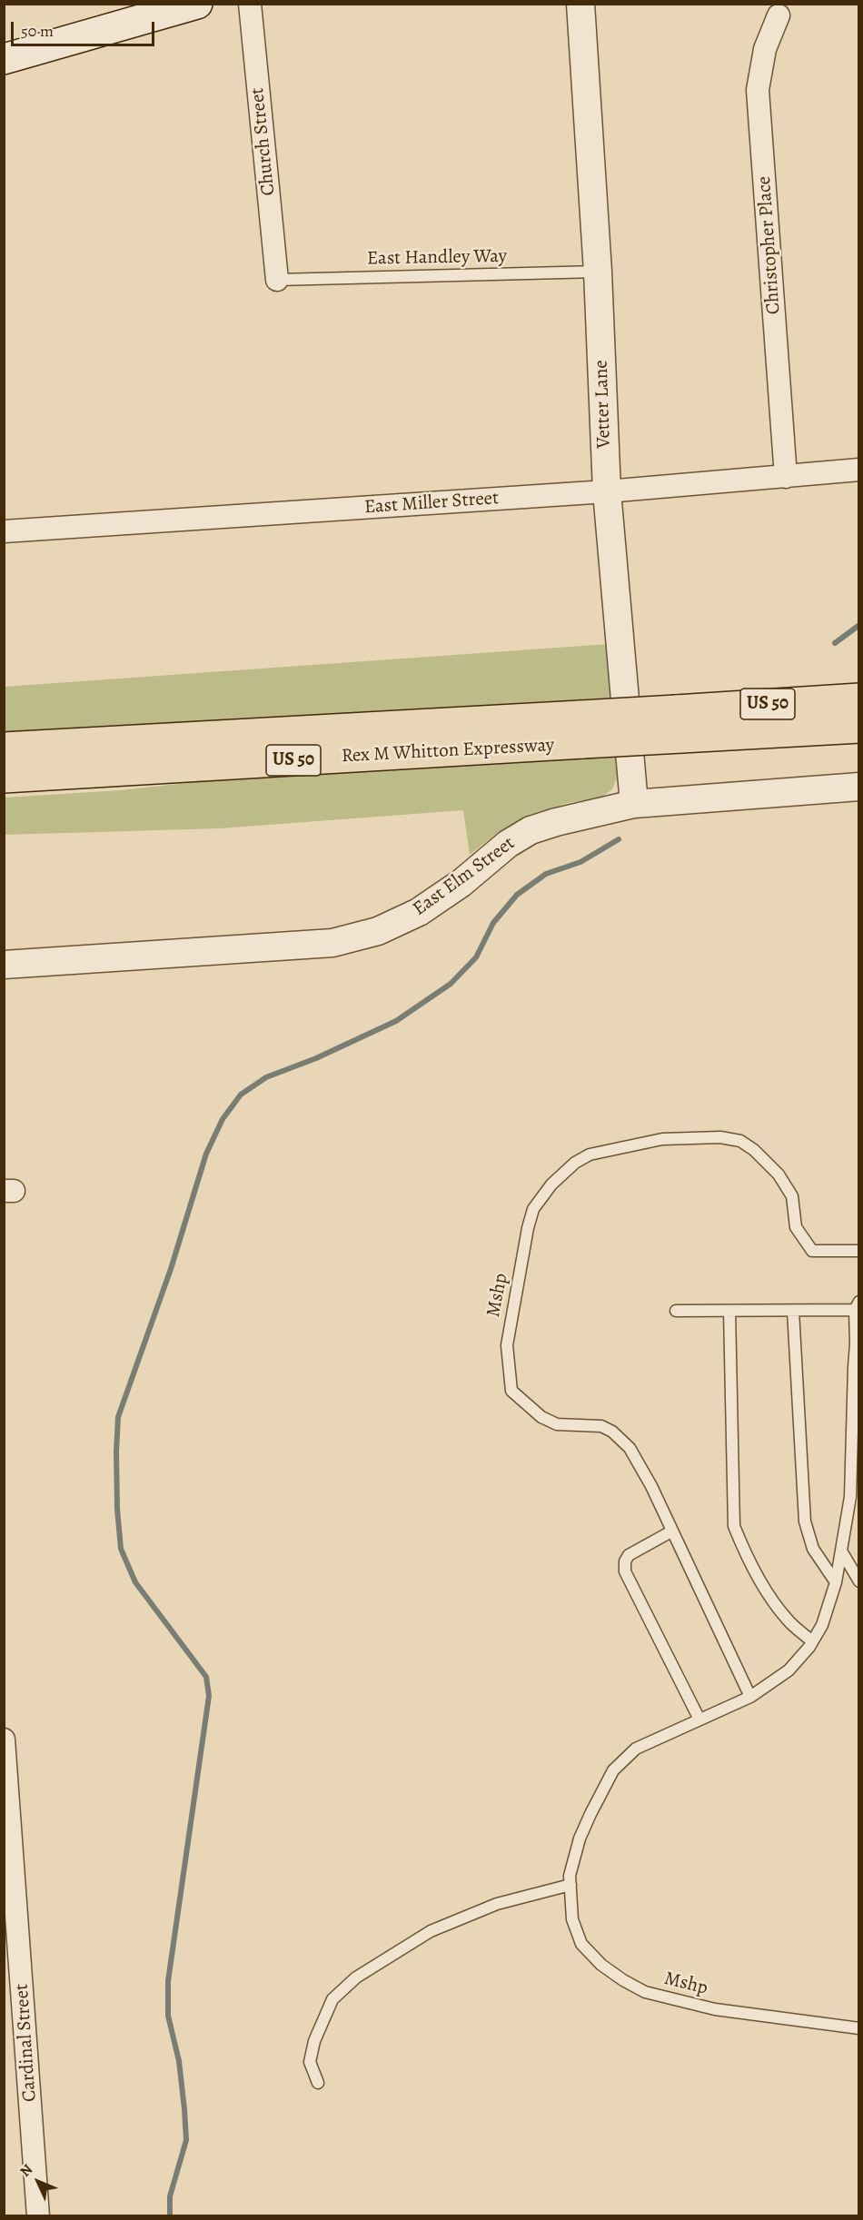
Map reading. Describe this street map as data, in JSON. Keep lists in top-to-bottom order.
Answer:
{
  "streets": {
    "highway": ["US 50", "Rex M Whitton Expressway"],
    "street": [
      "Church Street",
      "Christopher Place",
      "Vetter Lane",
      "East Miller Street",
      "East Elm Street",
      "Cardinal Street"
    ],
    "lane": ["East Handley Way", "Mshp"]
  },
  "crossings": [
    ["Church Street", "East Handley Way"],
    ["Christopher Place", "East Miller Street"],
    ["East Handley Way", "Vetter Lane"],
    ["Vetter Lane", "East Miller Street"],
    ["Vetter Lane", "East Elm Street"]
  ],
  "scale_bar": "50 m",
  "north": "top left"
}
